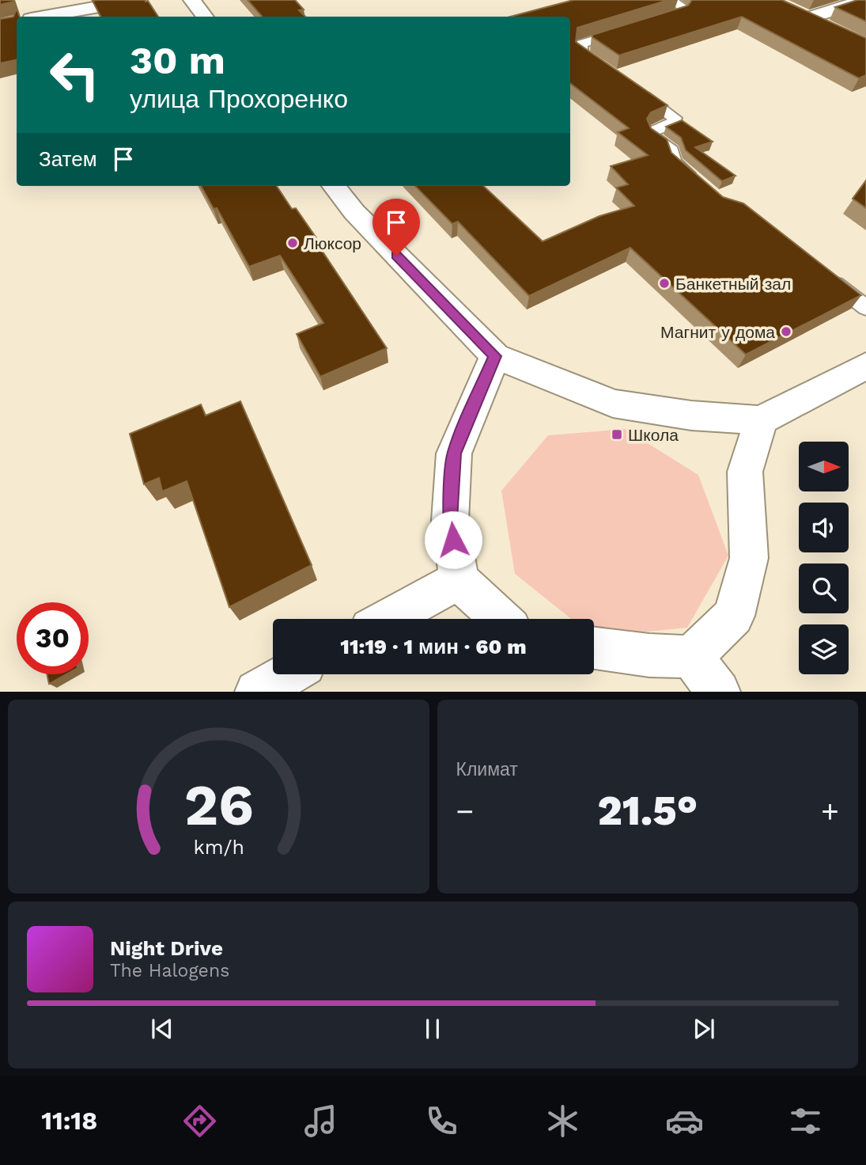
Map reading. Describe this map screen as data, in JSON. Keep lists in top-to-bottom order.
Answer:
{
  "places": {
    "other": ["Люксор", "Банкетный зал", "Магнит у дома"],
    "transit": ["Школа"]
  },
  "north": "right",
  "page": {
    "turn": ["30 m", "улица Прохоренко"],
    "then": "Затем",
    "limit": "30",
    "trip": "11:19 · 1 мин · 60 m",
    "tile": "Климат",
    "heat": ["−", "21.5°", "+"],
    "song": ["Night Drive", "The Halogens"],
    "tabs": "11:18",
    "gauge": ["26", "km/h"]
  }
}
